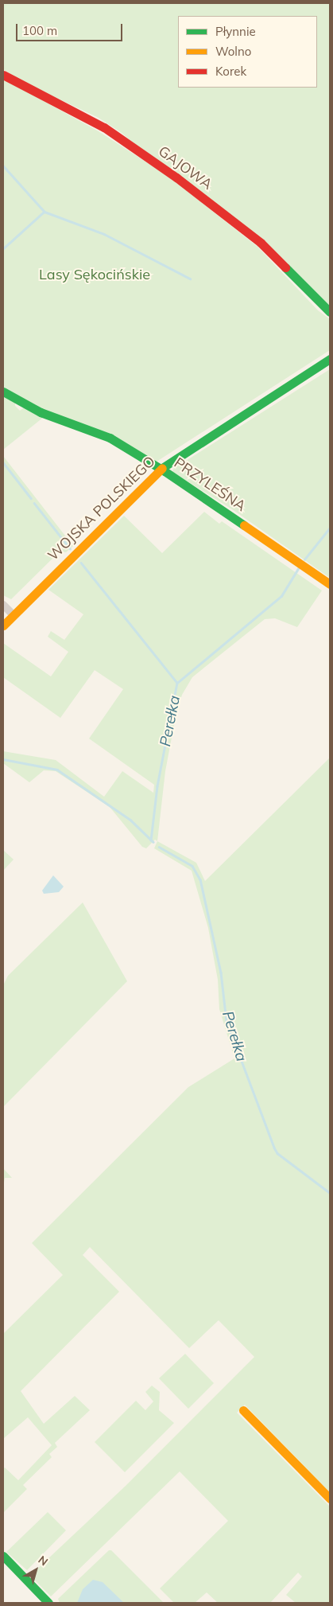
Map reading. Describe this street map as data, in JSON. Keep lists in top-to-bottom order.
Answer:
{
  "streets": {
    "street": ["GAJOWA", "PRZYLEŚNA", "WOJSKA POLSKIEGO"]
  },
  "crossings": [
    ["PRZYLEŚNA", "WOJSKA POLSKIEGO"]
  ],
  "water": ["Perełka"],
  "parks": ["Lasy Sękocińskie"],
  "legend": ["Płynnie", "Wolno", "Korek"],
  "scale_bar": "100 m",
  "north": "top right"
}
